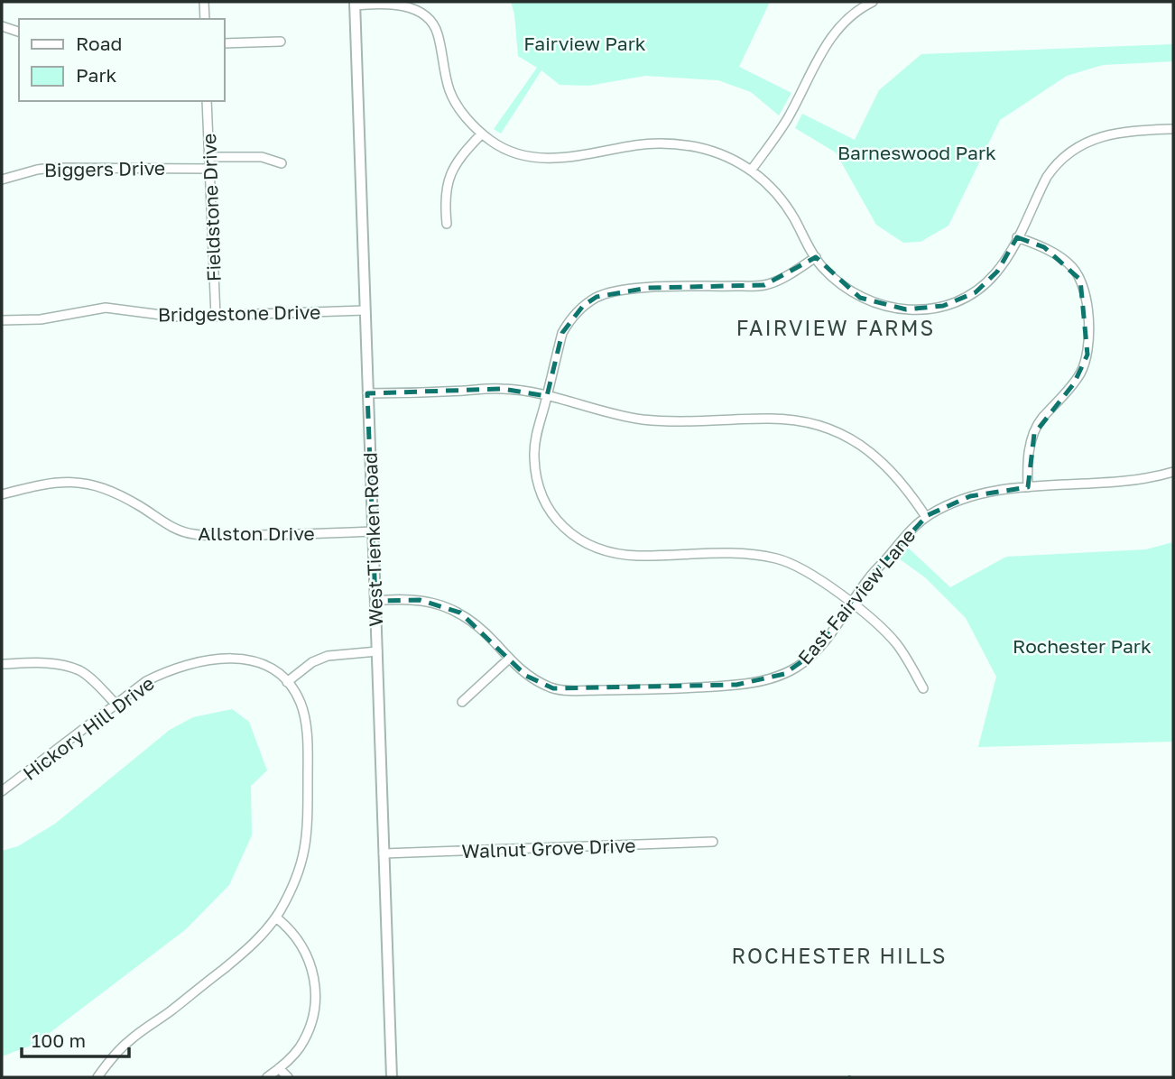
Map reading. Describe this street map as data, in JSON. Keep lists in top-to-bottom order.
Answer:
{
  "streets": {
    "street": [
      "Biggers Drive",
      "Fieldstone Drive",
      "Bridgestone Drive",
      "Allston Drive",
      "West Tienken Road",
      "East Fairview Lane",
      "Hickory Hill Drive",
      "Walnut Grove Drive"
    ]
  },
  "crossings": [
    ["Biggers Drive", "Fieldstone Drive"],
    ["Fieldstone Drive", "Bridgestone Drive"],
    ["Bridgestone Drive", "West Tienken Road"],
    ["Allston Drive", "West Tienken Road"],
    ["West Tienken Road", "East Fairview Lane"],
    ["West Tienken Road", "Walnut Grove Drive"]
  ],
  "districts": ["FAIRVIEW FARMS", "ROCHESTER HILLS"],
  "parks": ["Fairview Park", "Barneswood Park", "Rochester Park"],
  "legend": ["Road", "Park"],
  "scale_bar": "100 m"
}
